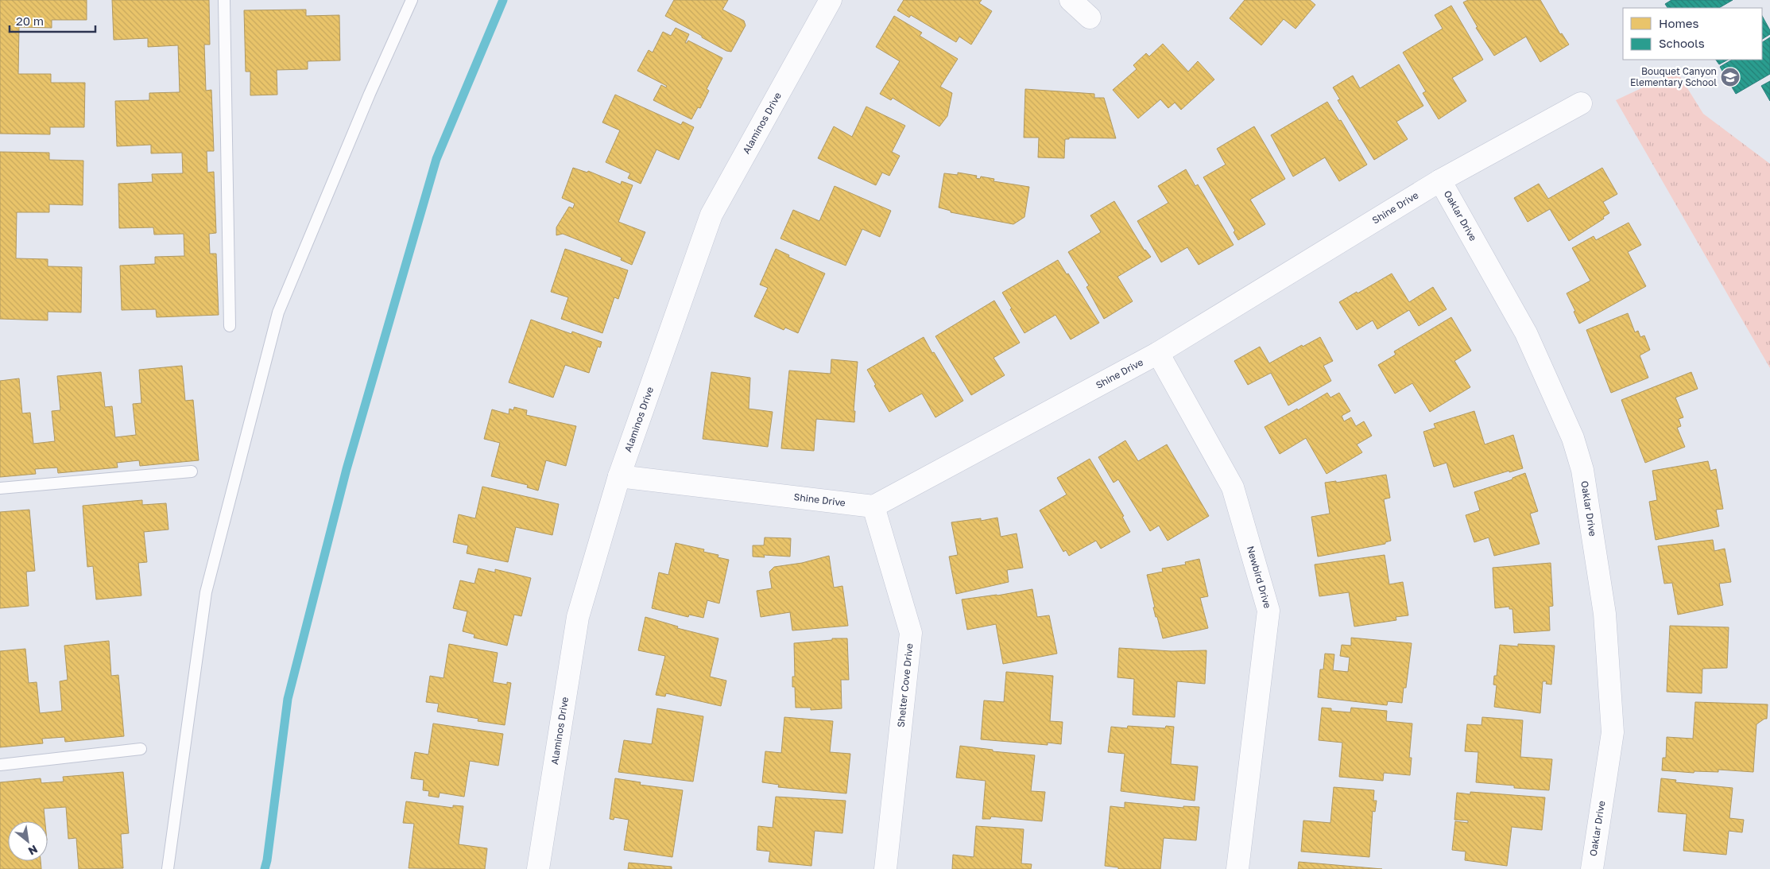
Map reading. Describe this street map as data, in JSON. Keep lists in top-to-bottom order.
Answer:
{
  "streets": {
    "street": [
      "Alaminos Drive",
      "Shine Drive",
      "Oaklar Drive",
      "Newbird Drive",
      "Shelter Cove Drive"
    ]
  },
  "crossings": [
    ["Alaminos Drive", "Shine Drive"],
    ["Shine Drive", "Oaklar Drive"],
    ["Shine Drive", "Newbird Drive"],
    ["Shine Drive", "Shelter Cove Drive"]
  ],
  "places": {
    "school or university": ["Bouquet Canyon Elementary School"]
  },
  "legend": ["Homes", "Schools"],
  "scale_bar": "20 m",
  "north": "bottom right"
}
